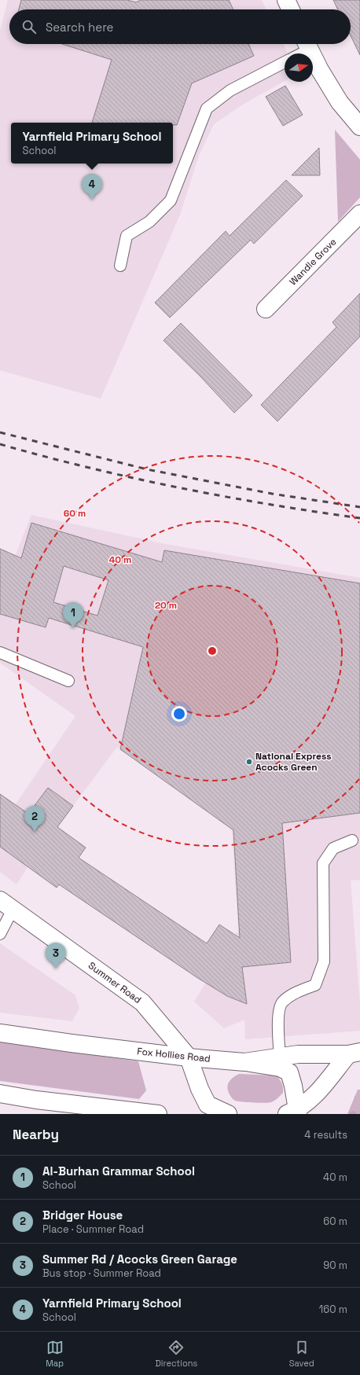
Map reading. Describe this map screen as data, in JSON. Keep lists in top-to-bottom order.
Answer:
{
  "streets": {
    "main road": ["Wandle Grove", "Summer Road", "Fox Hollies Road"]
  },
  "crossings": [
    ["Summer Road", "Fox Hollies Road"]
  ],
  "places": ["National Express Acocks Green"],
  "north": "right",
  "page": {
    "search": "Search here",
    "popup": ["Yarnfield Primary School", "School"],
    "pins": [
      "4",
      "1",
      "2",
      "3"
    ],
    "heading": ["Nearby", "4 results"],
    "list": [
      {
        "mark": "1",
        "name": "Al-Burhan Grammar School",
        "note": "School",
        "value": "40 m"
      },
      {
        "mark": "2",
        "name": "Bridger House",
        "note": "Place · Summer Road",
        "value": "60 m"
      },
      {
        "mark": "3",
        "name": "Summer Rd / Acocks Green Garage",
        "note": "Bus stop · Summer Road",
        "value": "90 m"
      },
      {
        "mark": "4",
        "name": "Yarnfield Primary School",
        "note": "School",
        "value": "160 m"
      }
    ],
    "nav": ["Map", "Directions", "Saved"]
  },
  "rings": ["60 m", "40 m", "20 m"]
}
